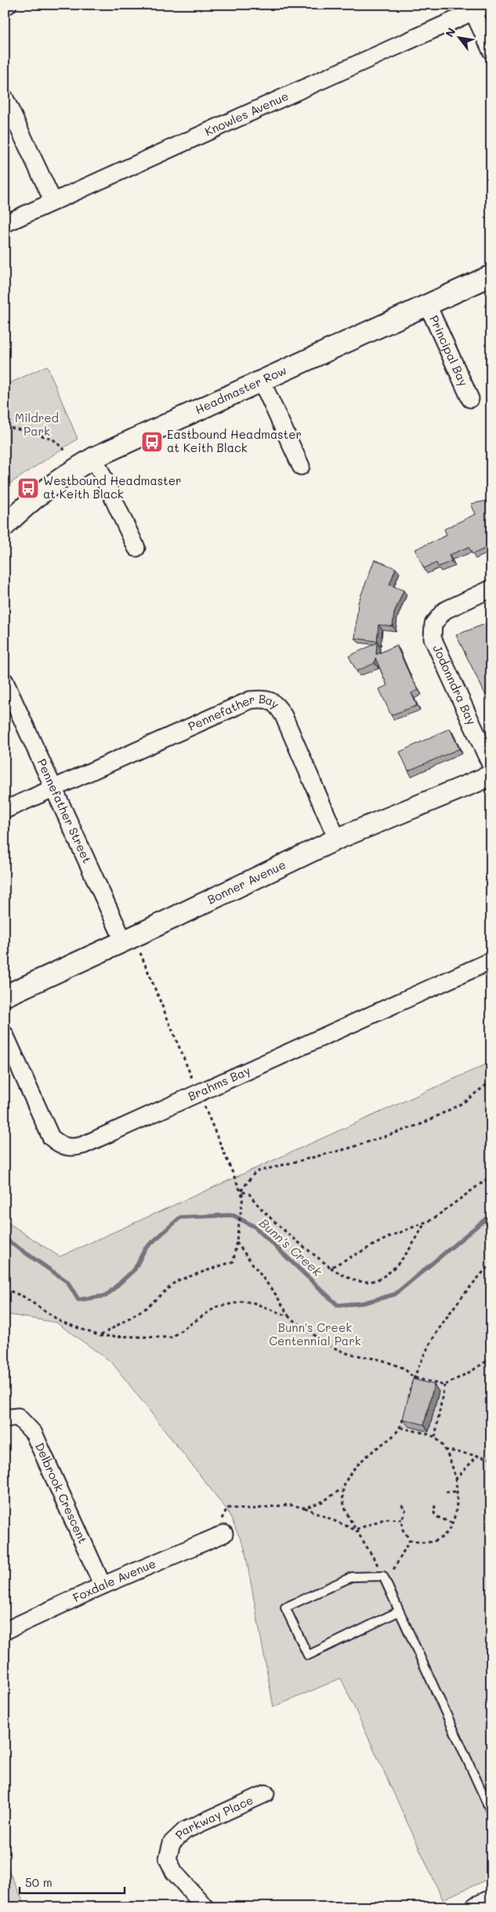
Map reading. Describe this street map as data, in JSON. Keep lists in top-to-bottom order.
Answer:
{
  "streets": {
    "street": [
      "Knowles Avenue",
      "Principal Bay",
      "Headmaster Row",
      "Jodonndra Bay",
      "Pennefather Bay",
      "Pennefather Street",
      "Bonner Avenue",
      "Brahms Bay",
      "Delbrook Crescent",
      "Foxdale Avenue",
      "Parkway Place"
    ]
  },
  "crossings": [
    ["Principal Bay", "Headmaster Row"],
    ["Pennefather Bay", "Pennefather Street"],
    ["Pennefather Bay", "Bonner Avenue"],
    ["Pennefather Street", "Bonner Avenue"],
    ["Delbrook Crescent", "Foxdale Avenue"]
  ],
  "water": ["Bunn's Creek"],
  "parks": ["Mildred Park", "Bunn's Creek Centennial Park"],
  "places": {
    "bus stop": ["Eastbound Headmaster at Keith Black", "Westbound Headmaster at Keith Black"]
  },
  "scale_bar": "50 m",
  "north": "top left"
}
